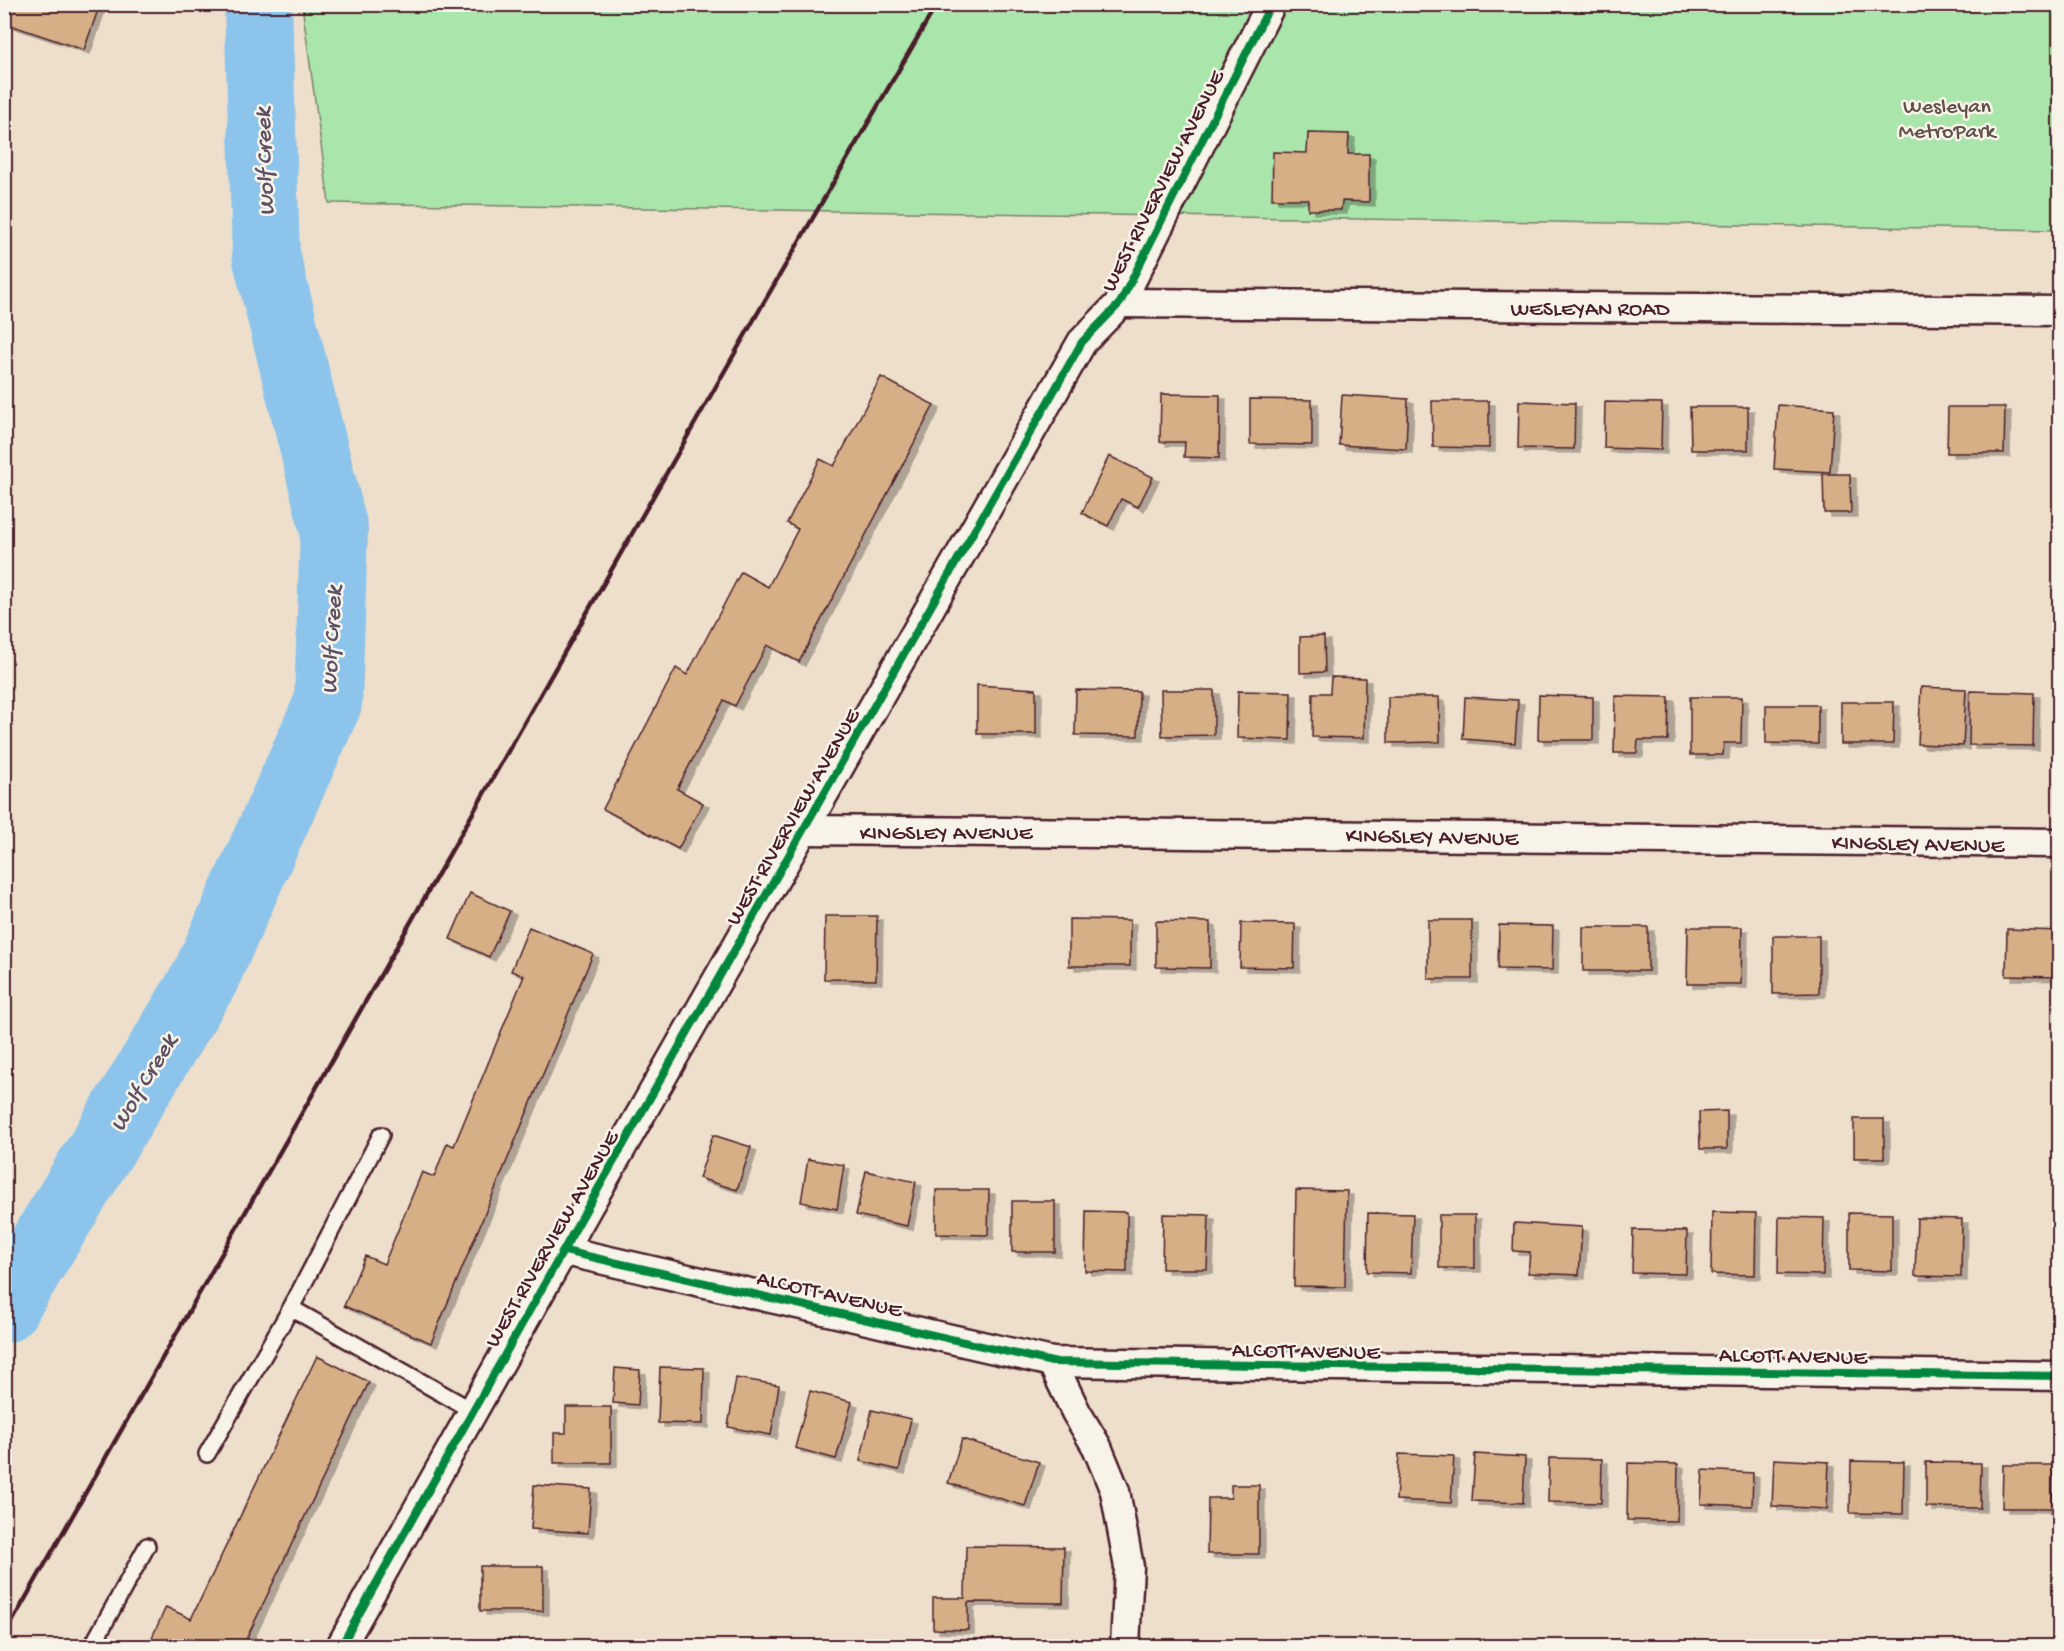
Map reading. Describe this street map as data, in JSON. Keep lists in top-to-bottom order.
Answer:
{
  "streets": {
    "street": [
      "WEST RIVERVIEW AVENUE",
      "WESLEYAN ROAD",
      "KINGSLEY AVENUE",
      "ALCOTT AVENUE"
    ]
  },
  "crossings": [
    ["WEST RIVERVIEW AVENUE", "WESLEYAN ROAD"],
    ["WEST RIVERVIEW AVENUE", "KINGSLEY AVENUE"],
    ["WEST RIVERVIEW AVENUE", "ALCOTT AVENUE"]
  ],
  "water": ["Wolf Creek"],
  "parks": ["Wesleyan MetroPark"]
}
